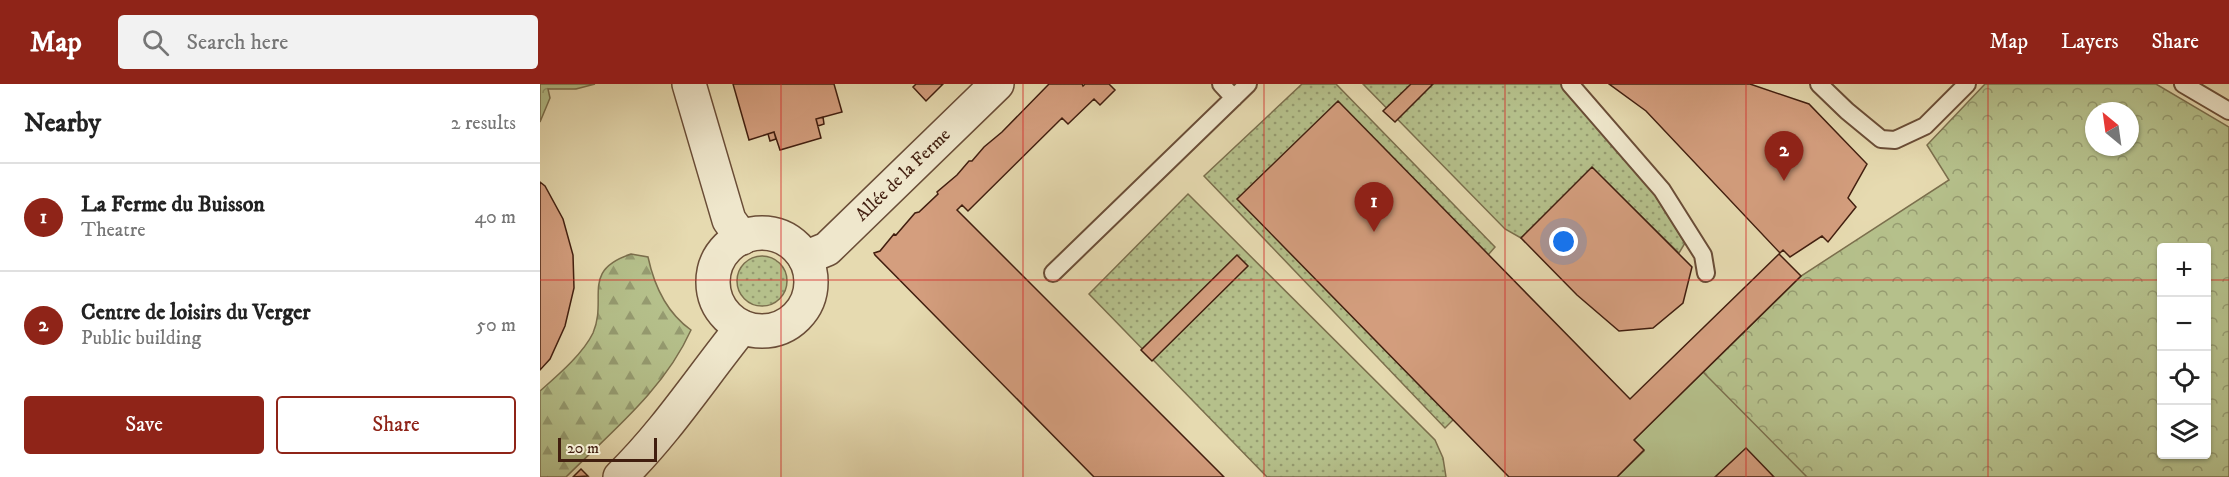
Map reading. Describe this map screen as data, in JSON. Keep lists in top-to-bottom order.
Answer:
{
  "streets": {
    "street": ["Allée de la Ferme"]
  },
  "scale_bar": "20 m",
  "north": "top left",
  "page": {
    "header": "Map",
    "search": "Search here",
    "nav": ["Map", "Layers", "Share"],
    "heading": ["Nearby", "2 results"],
    "pins": ["2", "1"],
    "list": [
      {
        "mark": "1",
        "name": "La Ferme du Buisson",
        "note": "Theatre",
        "value": "40 m"
      },
      {
        "mark": "2",
        "name": "Centre de loisirs du Verger",
        "note": "Public building",
        "value": "50 m"
      }
    ],
    "map_buttons": ["+", "−"],
    "buttons": ["Save", "Share"],
    "scale": "20 m"
  }
}
